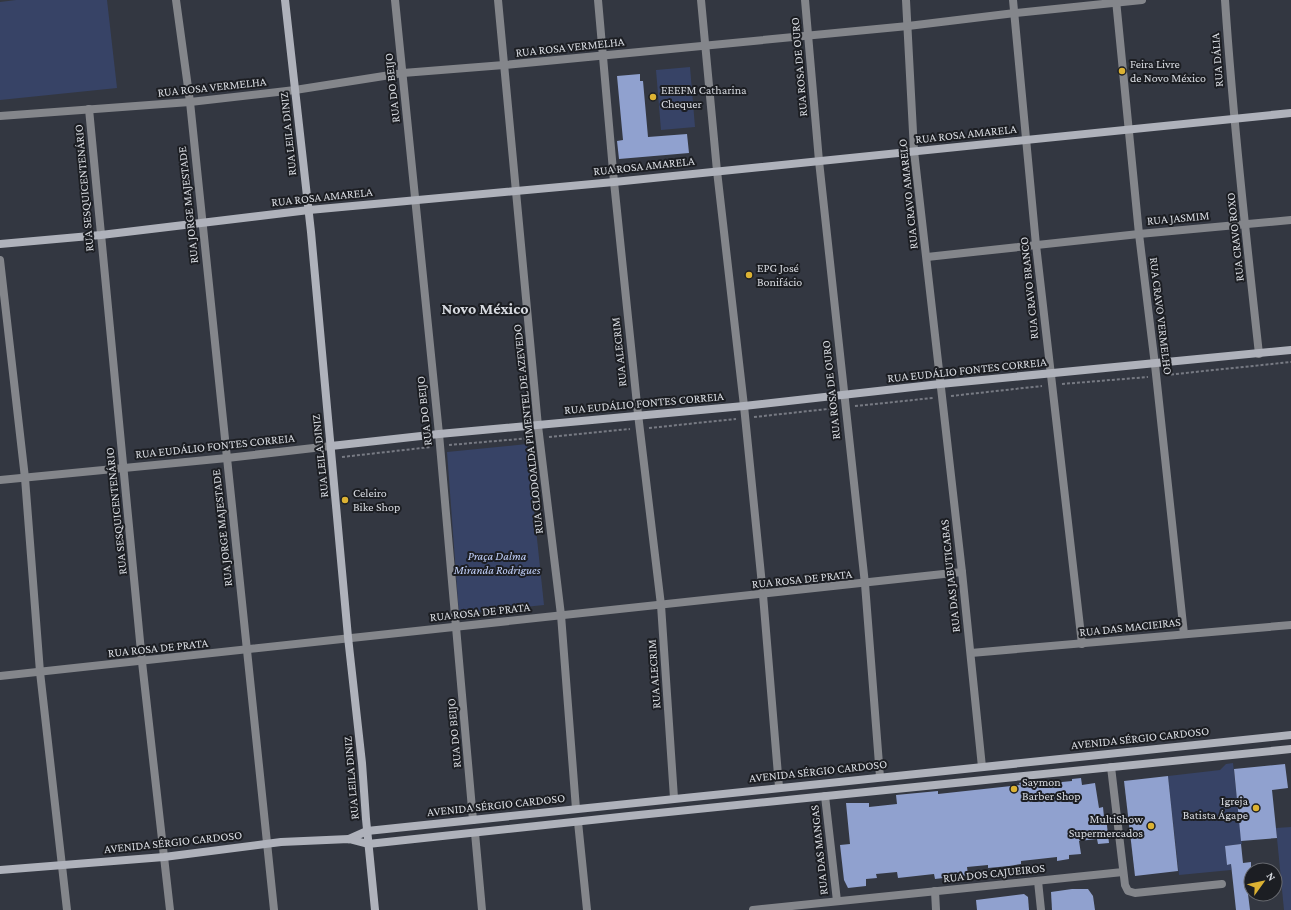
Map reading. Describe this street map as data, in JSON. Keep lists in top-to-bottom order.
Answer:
{
  "streets": {
    "street": [
      "RUA ROSA VERMELHA",
      "RUA DÁLIA",
      "RUA ROSA DE OURO",
      "RUA DO BEIJO",
      "RUA LEILA DINIZ",
      "RUA ROSA AMARELA",
      "RUA SESQUICENTENÁRIO",
      "RUA CRAVO AMARELO",
      "RUA JORGE MAJESTADE",
      "RUA JASMIM",
      "RUA CRAVO ROXO",
      "RUA CRAVO BRANCO",
      "RUA CRAVO VERMELHO",
      "RUA ALECRIM",
      "RUA EUDÁLIO FONTES CORREIA",
      "RUA CLODOALDA PIMENTEL DE AZEVEDO",
      "RUA DAS JABUTICABAS",
      "RUA ROSA DE PRATA",
      "RUA DAS MACIEIRAS",
      "AVENIDA SÉRGIO CARDOSO",
      "RUA DAS MANGAS",
      "RUA DOS CAJUEIROS"
    ]
  },
  "crossings": [
    ["RUA ROSA VERMELHA", "RUA ROSA DE OURO"],
    ["RUA ROSA VERMELHA", "RUA DO BEIJO"],
    ["RUA ROSA VERMELHA", "RUA LEILA DINIZ"],
    ["RUA ROSA VERMELHA", "RUA SESQUICENTENÁRIO"],
    ["RUA ROSA VERMELHA", "RUA CRAVO AMARELO"],
    ["RUA ROSA VERMELHA", "RUA JORGE MAJESTADE"],
    ["RUA ROSA VERMELHA", "RUA CRAVO BRANCO"],
    ["RUA ROSA VERMELHA", "RUA CRAVO VERMELHO"],
    ["RUA ROSA VERMELHA", "RUA ALECRIM"],
    ["RUA ROSA VERMELHA", "RUA CLODOALDA PIMENTEL DE AZEVEDO"],
    ["RUA DÁLIA", "RUA ROSA AMARELA"],
    ["RUA DÁLIA", "RUA CRAVO ROXO"],
    ["RUA ROSA DE OURO", "RUA ROSA AMARELA"],
    ["RUA ROSA DE OURO", "RUA EUDÁLIO FONTES CORREIA"],
    ["RUA ROSA DE OURO", "RUA ROSA DE PRATA"],
    ["RUA ROSA DE OURO", "AVENIDA SÉRGIO CARDOSO"],
    ["RUA DO BEIJO", "RUA ROSA AMARELA"],
    ["RUA DO BEIJO", "RUA EUDÁLIO FONTES CORREIA"],
    ["RUA DO BEIJO", "RUA ROSA DE PRATA"],
    ["RUA DO BEIJO", "AVENIDA SÉRGIO CARDOSO"],
    ["RUA LEILA DINIZ", "RUA ROSA AMARELA"],
    ["RUA LEILA DINIZ", "RUA EUDÁLIO FONTES CORREIA"],
    ["RUA LEILA DINIZ", "RUA ROSA DE PRATA"],
    ["RUA LEILA DINIZ", "AVENIDA SÉRGIO CARDOSO"],
    ["RUA ROSA AMARELA", "RUA SESQUICENTENÁRIO"],
    ["RUA ROSA AMARELA", "RUA CRAVO AMARELO"],
    ["RUA ROSA AMARELA", "RUA JORGE MAJESTADE"],
    ["RUA ROSA AMARELA", "RUA CRAVO ROXO"],
    ["RUA ROSA AMARELA", "RUA CRAVO BRANCO"],
    ["RUA ROSA AMARELA", "RUA CRAVO VERMELHO"],
    ["RUA ROSA AMARELA", "RUA ALECRIM"],
    ["RUA ROSA AMARELA", "RUA CLODOALDA PIMENTEL DE AZEVEDO"],
    ["RUA SESQUICENTENÁRIO", "RUA EUDÁLIO FONTES CORREIA"],
    ["RUA SESQUICENTENÁRIO", "RUA ROSA DE PRATA"],
    ["RUA SESQUICENTENÁRIO", "AVENIDA SÉRGIO CARDOSO"],
    ["RUA CRAVO AMARELO", "RUA JASMIM"],
    ["RUA CRAVO AMARELO", "RUA EUDÁLIO FONTES CORREIA"],
    ["RUA CRAVO AMARELO", "RUA DAS JABUTICABAS"],
    ["RUA JORGE MAJESTADE", "RUA EUDÁLIO FONTES CORREIA"],
    ["RUA JORGE MAJESTADE", "RUA ROSA DE PRATA"],
    ["RUA JORGE MAJESTADE", "AVENIDA SÉRGIO CARDOSO"],
    ["RUA JASMIM", "RUA CRAVO ROXO"],
    ["RUA JASMIM", "RUA CRAVO BRANCO"],
    ["RUA JASMIM", "RUA CRAVO VERMELHO"],
    ["RUA CRAVO ROXO", "RUA EUDÁLIO FONTES CORREIA"],
    ["RUA CRAVO BRANCO", "RUA EUDÁLIO FONTES CORREIA"],
    ["RUA CRAVO BRANCO", "RUA DAS MACIEIRAS"],
    ["RUA CRAVO VERMELHO", "RUA EUDÁLIO FONTES CORREIA"],
    ["RUA CRAVO VERMELHO", "RUA DAS MACIEIRAS"],
    ["RUA ALECRIM", "RUA EUDÁLIO FONTES CORREIA"],
    ["RUA ALECRIM", "RUA ROSA DE PRATA"],
    ["RUA ALECRIM", "AVENIDA SÉRGIO CARDOSO"],
    ["RUA EUDÁLIO FONTES CORREIA", "RUA CLODOALDA PIMENTEL DE AZEVEDO"],
    ["RUA EUDÁLIO FONTES CORREIA", "RUA DAS JABUTICABAS"],
    ["RUA CLODOALDA PIMENTEL DE AZEVEDO", "RUA ROSA DE PRATA"],
    ["RUA CLODOALDA PIMENTEL DE AZEVEDO", "AVENIDA SÉRGIO CARDOSO"],
    ["RUA DAS JABUTICABAS", "RUA ROSA DE PRATA"],
    ["RUA DAS JABUTICABAS", "RUA DAS MACIEIRAS"],
    ["RUA DAS JABUTICABAS", "AVENIDA SÉRGIO CARDOSO"],
    ["AVENIDA SÉRGIO CARDOSO", "RUA DAS MANGAS"],
    ["RUA DAS MANGAS", "RUA DOS CAJUEIROS"]
  ],
  "districts": ["Novo México"],
  "parks": ["Praça Dalma Miranda Rodrigues"],
  "places": [
    "Feira Livre de Novo México",
    "EEEFM Catharina Chequer",
    "EPG José Bonifácio",
    "Celeiro Bike Shop",
    "Saymon Barber Shop",
    "Igreja Batista Ágape",
    "MultiShow Supermercados"
  ],
  "north": "top right"
}
